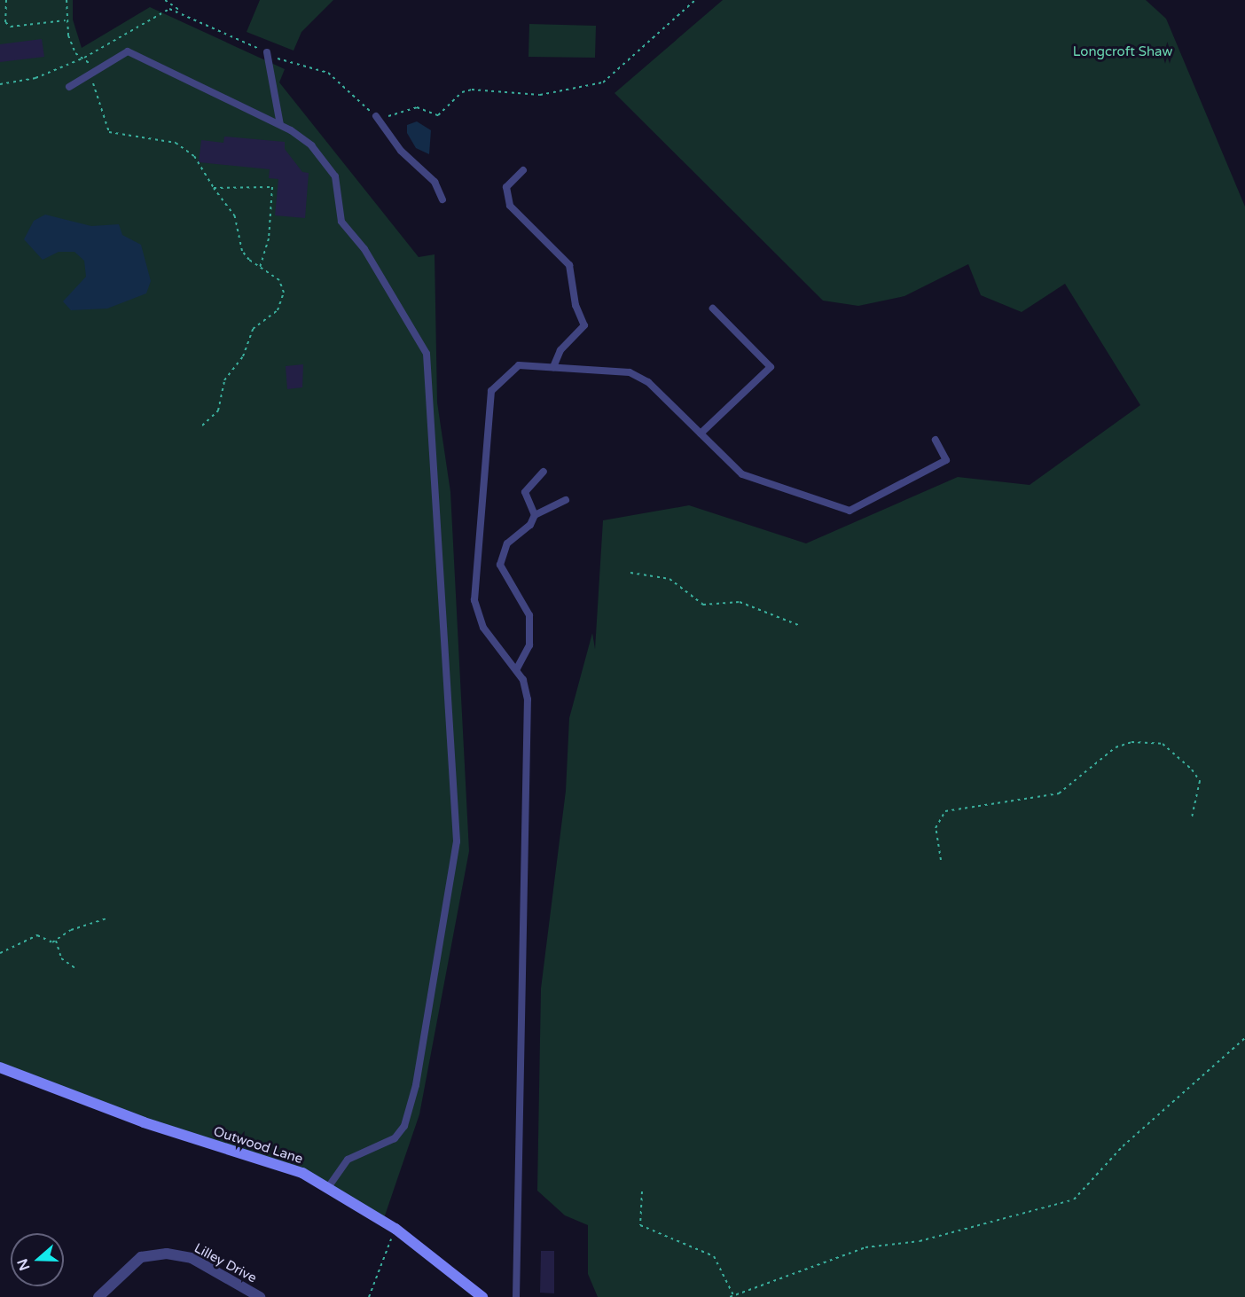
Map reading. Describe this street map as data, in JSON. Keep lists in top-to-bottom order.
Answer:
{
  "streets": {
    "main road": ["Outwood Lane"],
    "street": ["Lilley Drive"]
  },
  "parks": ["Longcroft Shaw"],
  "north": "left"
}
